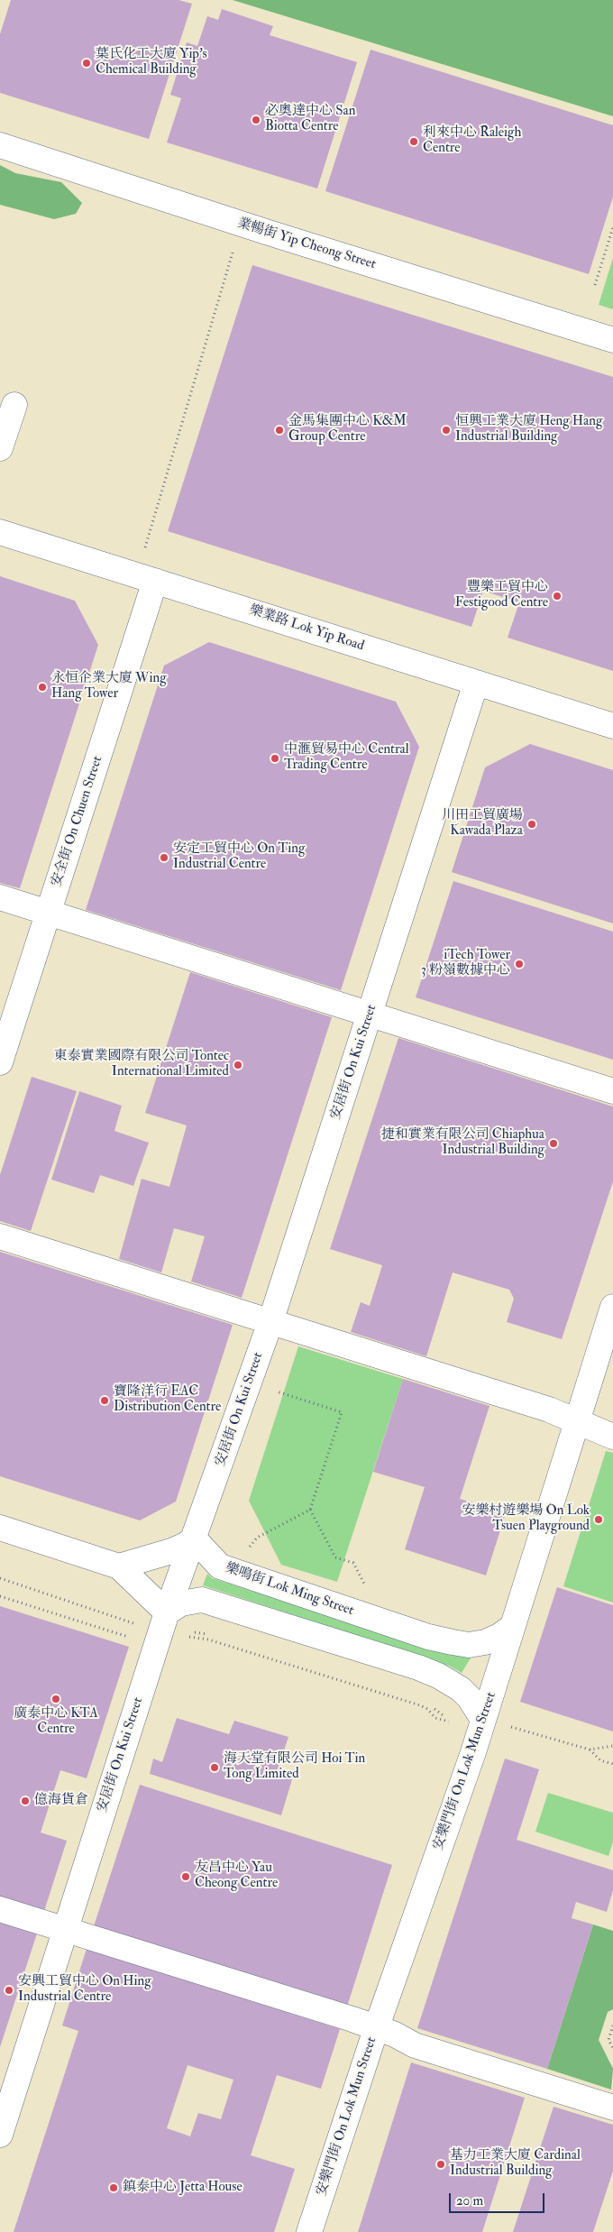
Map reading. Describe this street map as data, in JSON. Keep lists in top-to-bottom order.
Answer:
{
  "streets": {
    "street": [
      "業暢街 Yip Cheong Street",
      "樂業路 Lok Yip Road",
      "安全街 On Chuen Street",
      "安居街 On Kui Street",
      "樂鳴街 Lok Ming Street",
      "安樂門街 On Lok Mun Street"
    ]
  },
  "crossings": [
    ["樂業路 Lok Yip Road", "安全街 On Chuen Street"],
    ["樂業路 Lok Yip Road", "安居街 On Kui Street"],
    ["安居街 On Kui Street", "樂鳴街 Lok Ming Street"],
    ["樂鳴街 Lok Ming Street", "安樂門街 On Lok Mun Street"]
  ],
  "places": [
    "葉氏化工大廈 Yip's Chemical Building",
    "必奧達中心 San Biotta Centre",
    "利來中心 Raleigh Centre",
    "金馬集團中心 K&M Group Centre",
    "恒興工業大廈 Heng Hang Industrial Building",
    "豐樂工貿中心 Festigood Centre",
    "永恒企業大廈 Wing Hang Tower",
    "中滙貿易中心 Central Trading Centre",
    "川田工貿廣場 Kawada Plaza",
    "安定工貿中心 On Ting Industrial Centre",
    "iTech Tower 3 粉嶺數據中心",
    "東泰實業國際有限公司 Tontec International Limited",
    "捷和實業有限公司 Chiaphua Industrial Building",
    "寶隆洋行 EAC Distribution Centre",
    "安樂村遊樂場 On Lok Tsuen Playground",
    "廣泰中心 KTA Centre",
    "海天堂有限公司 Hoi Tin Tong Limited",
    "億海貨倉",
    "友昌中心 Yau Cheong Centre",
    "安興工貿中心 On Hing Industrial Centre",
    "基力工業大廈 Cardinal Industrial Building",
    "鎮泰中心 Jetta House"
  ],
  "scale_bar": "20 m"
}
